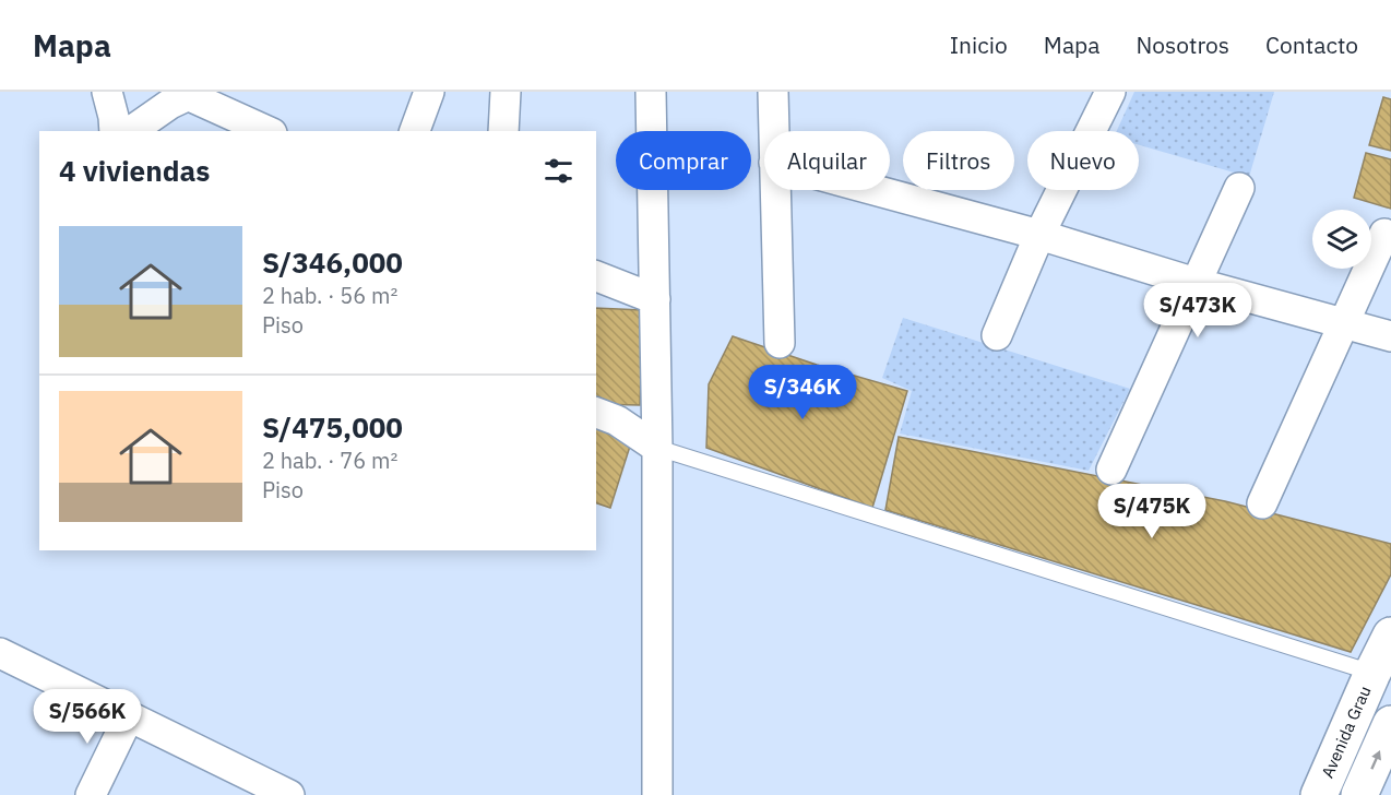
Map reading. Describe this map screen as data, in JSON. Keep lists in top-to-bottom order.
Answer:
{
  "streets": {
    "street": ["Avenida Grau"]
  },
  "page": {
    "header": "Mapa",
    "nav": [
      "Inicio",
      "Mapa",
      "Nosotros",
      "Contacto"
    ],
    "chip": [
      "Comprar",
      "Alquilar",
      "Filtros",
      "Nuevo"
    ],
    "heading": "4 viviendas",
    "list": [
      {
        "name": "S/346,000",
        "note": "2 hab. · 56 m² · Piso"
      },
      {
        "name": "S/475,000",
        "note": "2 hab. · 76 m² · Piso"
      }
    ],
    "price": [
      "S/473K",
      "S/346K",
      "S/475K",
      "S/566K"
    ]
  }
}
